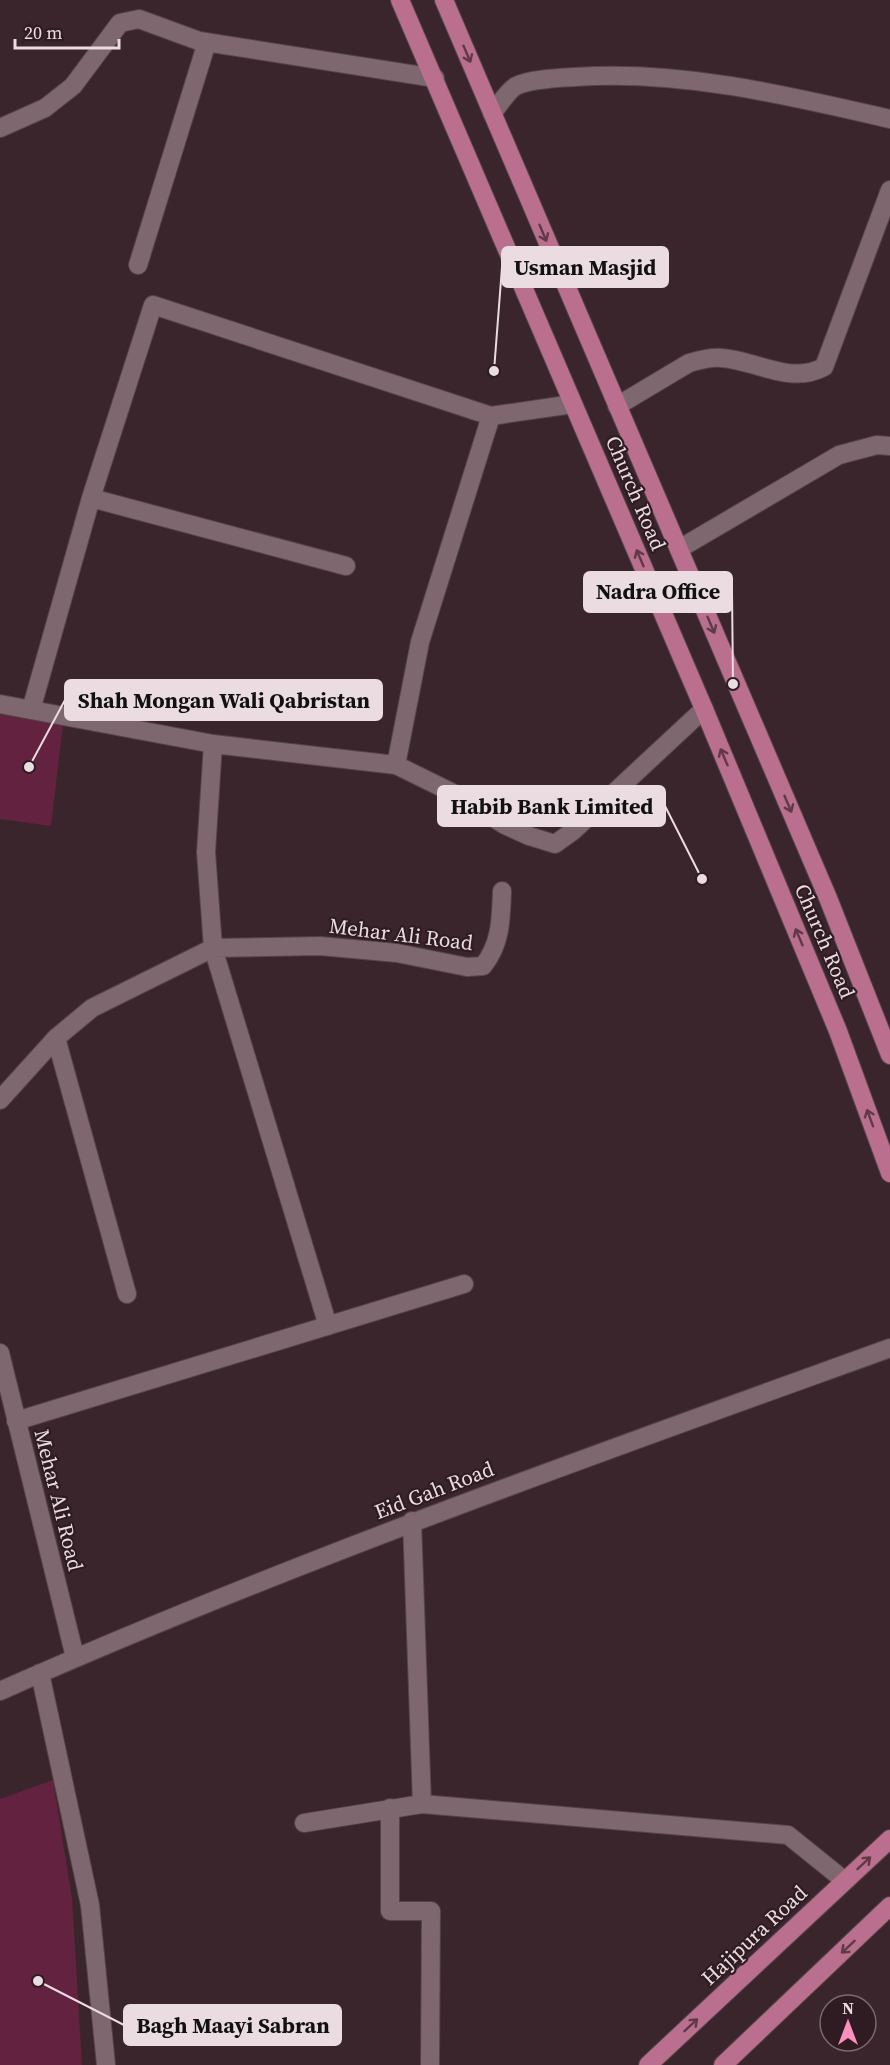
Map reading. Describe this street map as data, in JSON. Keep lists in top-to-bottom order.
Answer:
{
  "streets": {
    "main road": ["Church Road", "Hajipura Road"],
    "street": ["Mehar Ali Road", "Eid Gah Road"]
  },
  "crossings": [
    ["Mehar Ali Road", "Eid Gah Road"]
  ],
  "places": [
    "Usman Masjid",
    "Nadra Office",
    "Shah Mongan Wali Qabristan",
    "Habib Bank Limited",
    "Bagh Maayi Sabran"
  ],
  "scale_bar": "20 m",
  "north": "top"
}
